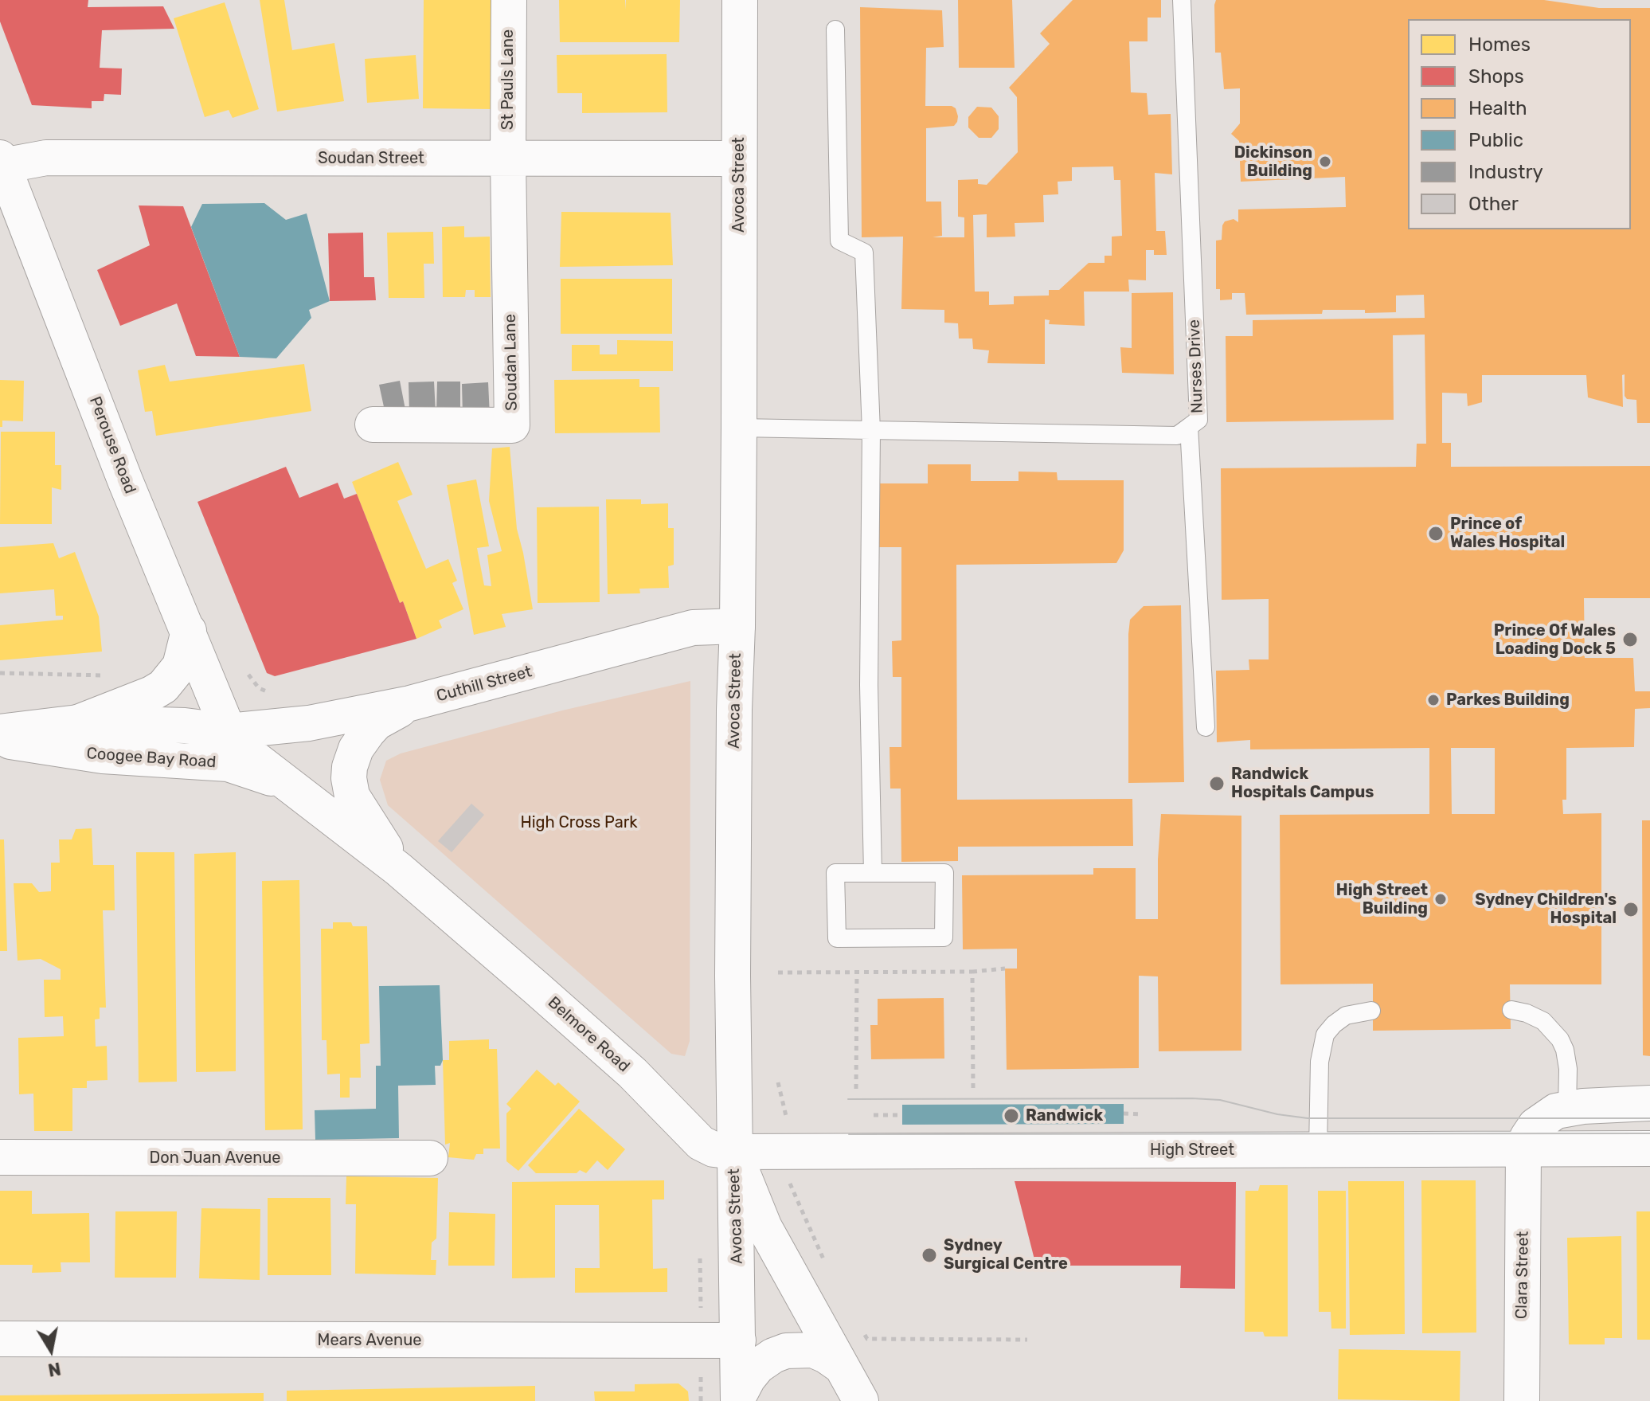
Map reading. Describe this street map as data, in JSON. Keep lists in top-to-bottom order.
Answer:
{
  "streets": {
    "street": [
      "St Pauls Lane",
      "Soudan Street",
      "Avoca Street",
      "Soudan Lane",
      "Perouse Road",
      "Cuthill Street",
      "Coogee Bay Road",
      "Belmore Road",
      "High Street",
      "Don Juan Avenue",
      "Clara Street",
      "Mears Avenue"
    ],
    "lane": ["Nurses Drive"]
  },
  "crossings": [
    ["St Pauls Lane", "Soudan Street"],
    ["St Pauls Lane", "Soudan Lane"],
    ["Soudan Street", "Avoca Street"],
    ["Soudan Street", "Soudan Lane"],
    ["Soudan Street", "Perouse Road"],
    ["Avoca Street", "Cuthill Street"],
    ["Avoca Street", "Belmore Road"],
    ["Avoca Street", "High Street"],
    ["Avoca Street", "Mears Avenue"],
    ["Perouse Road", "Cuthill Street"],
    ["Perouse Road", "Coogee Bay Road"],
    ["Perouse Road", "Belmore Road"],
    ["Cuthill Street", "Coogee Bay Road"],
    ["Cuthill Street", "Belmore Road"],
    ["Coogee Bay Road", "Belmore Road"],
    ["Belmore Road", "High Street"],
    ["High Street", "Clara Street"]
  ],
  "parks": ["High Cross Park"],
  "places": [
    "Dickinson Building",
    "Prince of Wales Hospital",
    "Prince Of Wales Loading Dock 5",
    "Parkes Building",
    "Randwick Hospitals Campus",
    "High Street Building",
    "Sydney Children's Hospital",
    "Randwick",
    "Sydney Surgical Centre"
  ],
  "legend": [
    "Homes",
    "Shops",
    "Health",
    "Public",
    "Industry",
    "Other"
  ],
  "north": "bottom"
}
